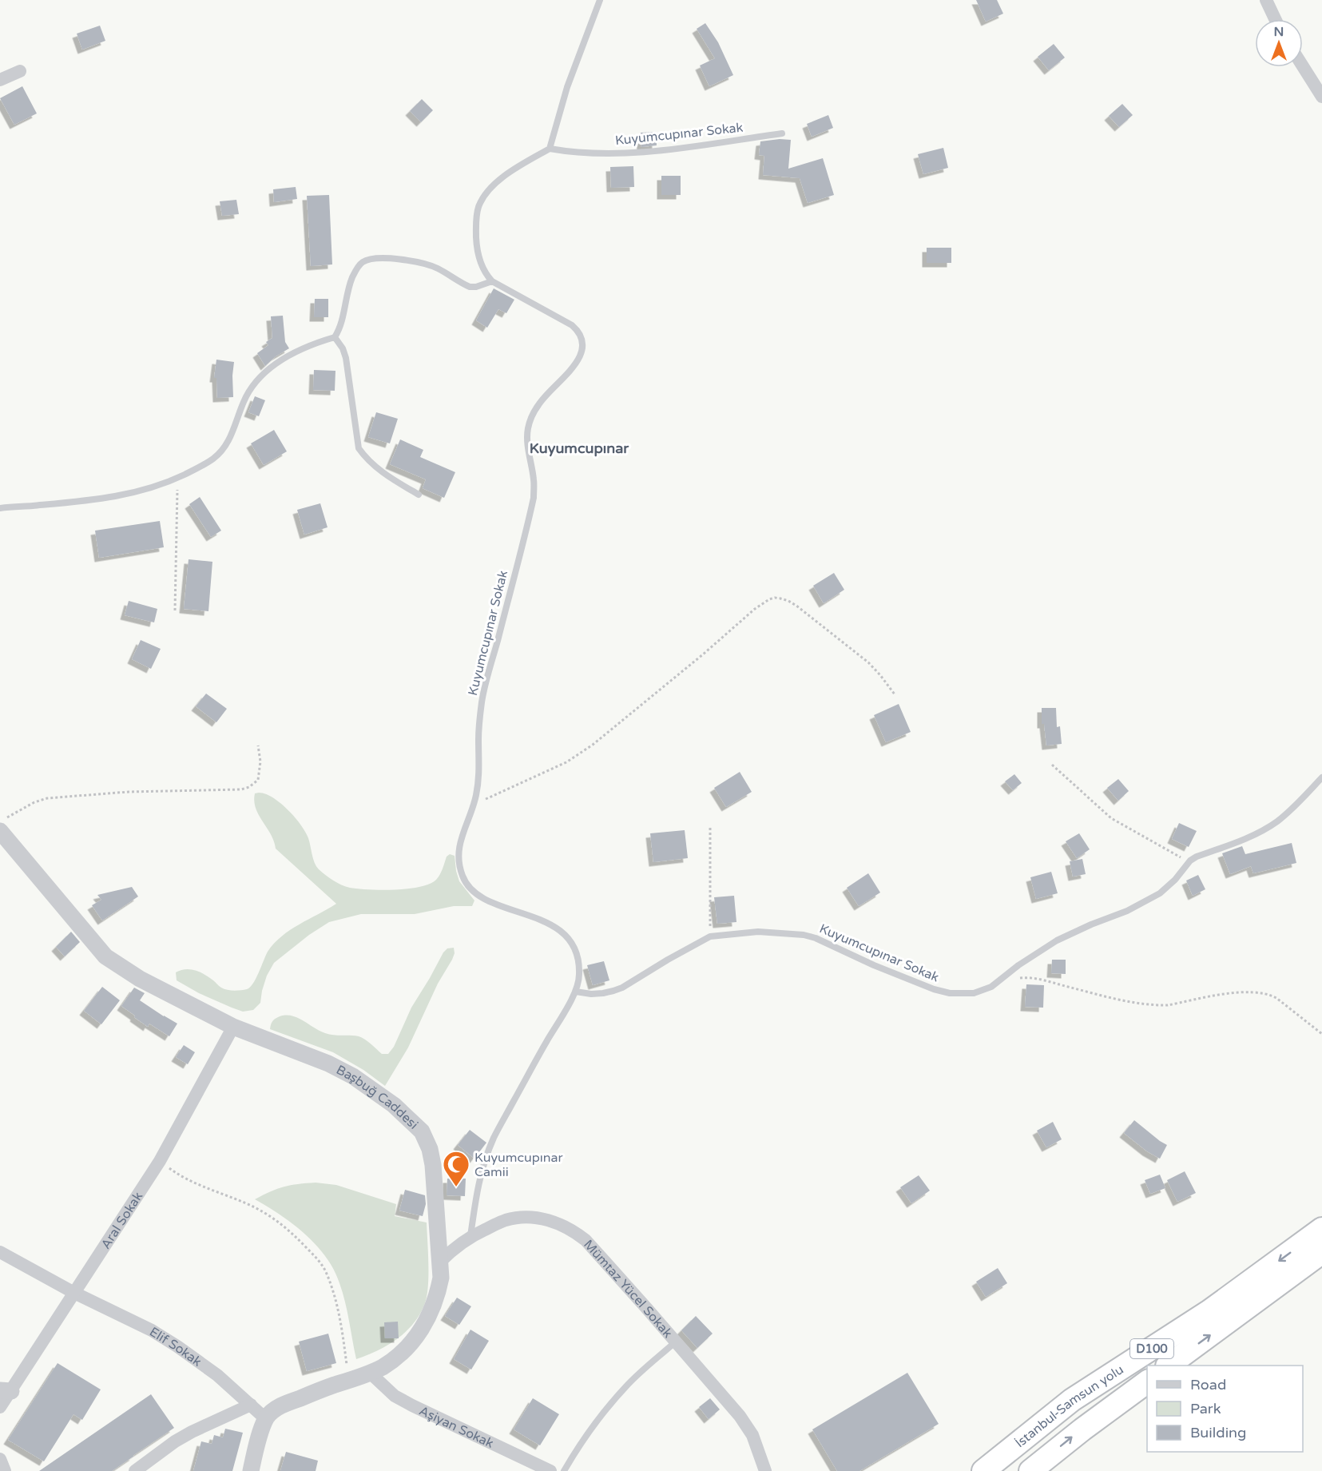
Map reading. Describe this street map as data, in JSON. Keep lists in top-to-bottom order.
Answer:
{
  "streets": {
    "highway": ["D100", "İstanbul-Samsun yolu"],
    "street": [
      "Başbuğ Caddesi",
      "Aral Sokak",
      "Mümtaz Yücel Sokak",
      "Elif Sokak",
      "Aşiyan Sokak"
    ],
    "lane": ["Kuyumcupınar Sokak"]
  },
  "crossings": [
    ["Kuyumcupınar Sokak", "Mümtaz Yücel Sokak"],
    ["Başbuğ Caddesi", "Aral Sokak"],
    ["Başbuğ Caddesi", "Mümtaz Yücel Sokak"],
    ["Başbuğ Caddesi", "Elif Sokak"],
    ["Başbuğ Caddesi", "Aşiyan Sokak"],
    ["Aral Sokak", "Elif Sokak"]
  ],
  "districts": ["Kuyumcupınar"],
  "places": {
    "mosque": ["Kuyumcupınar Camii"]
  },
  "legend": ["Road", "Park", "Building"],
  "north": "top"
}
